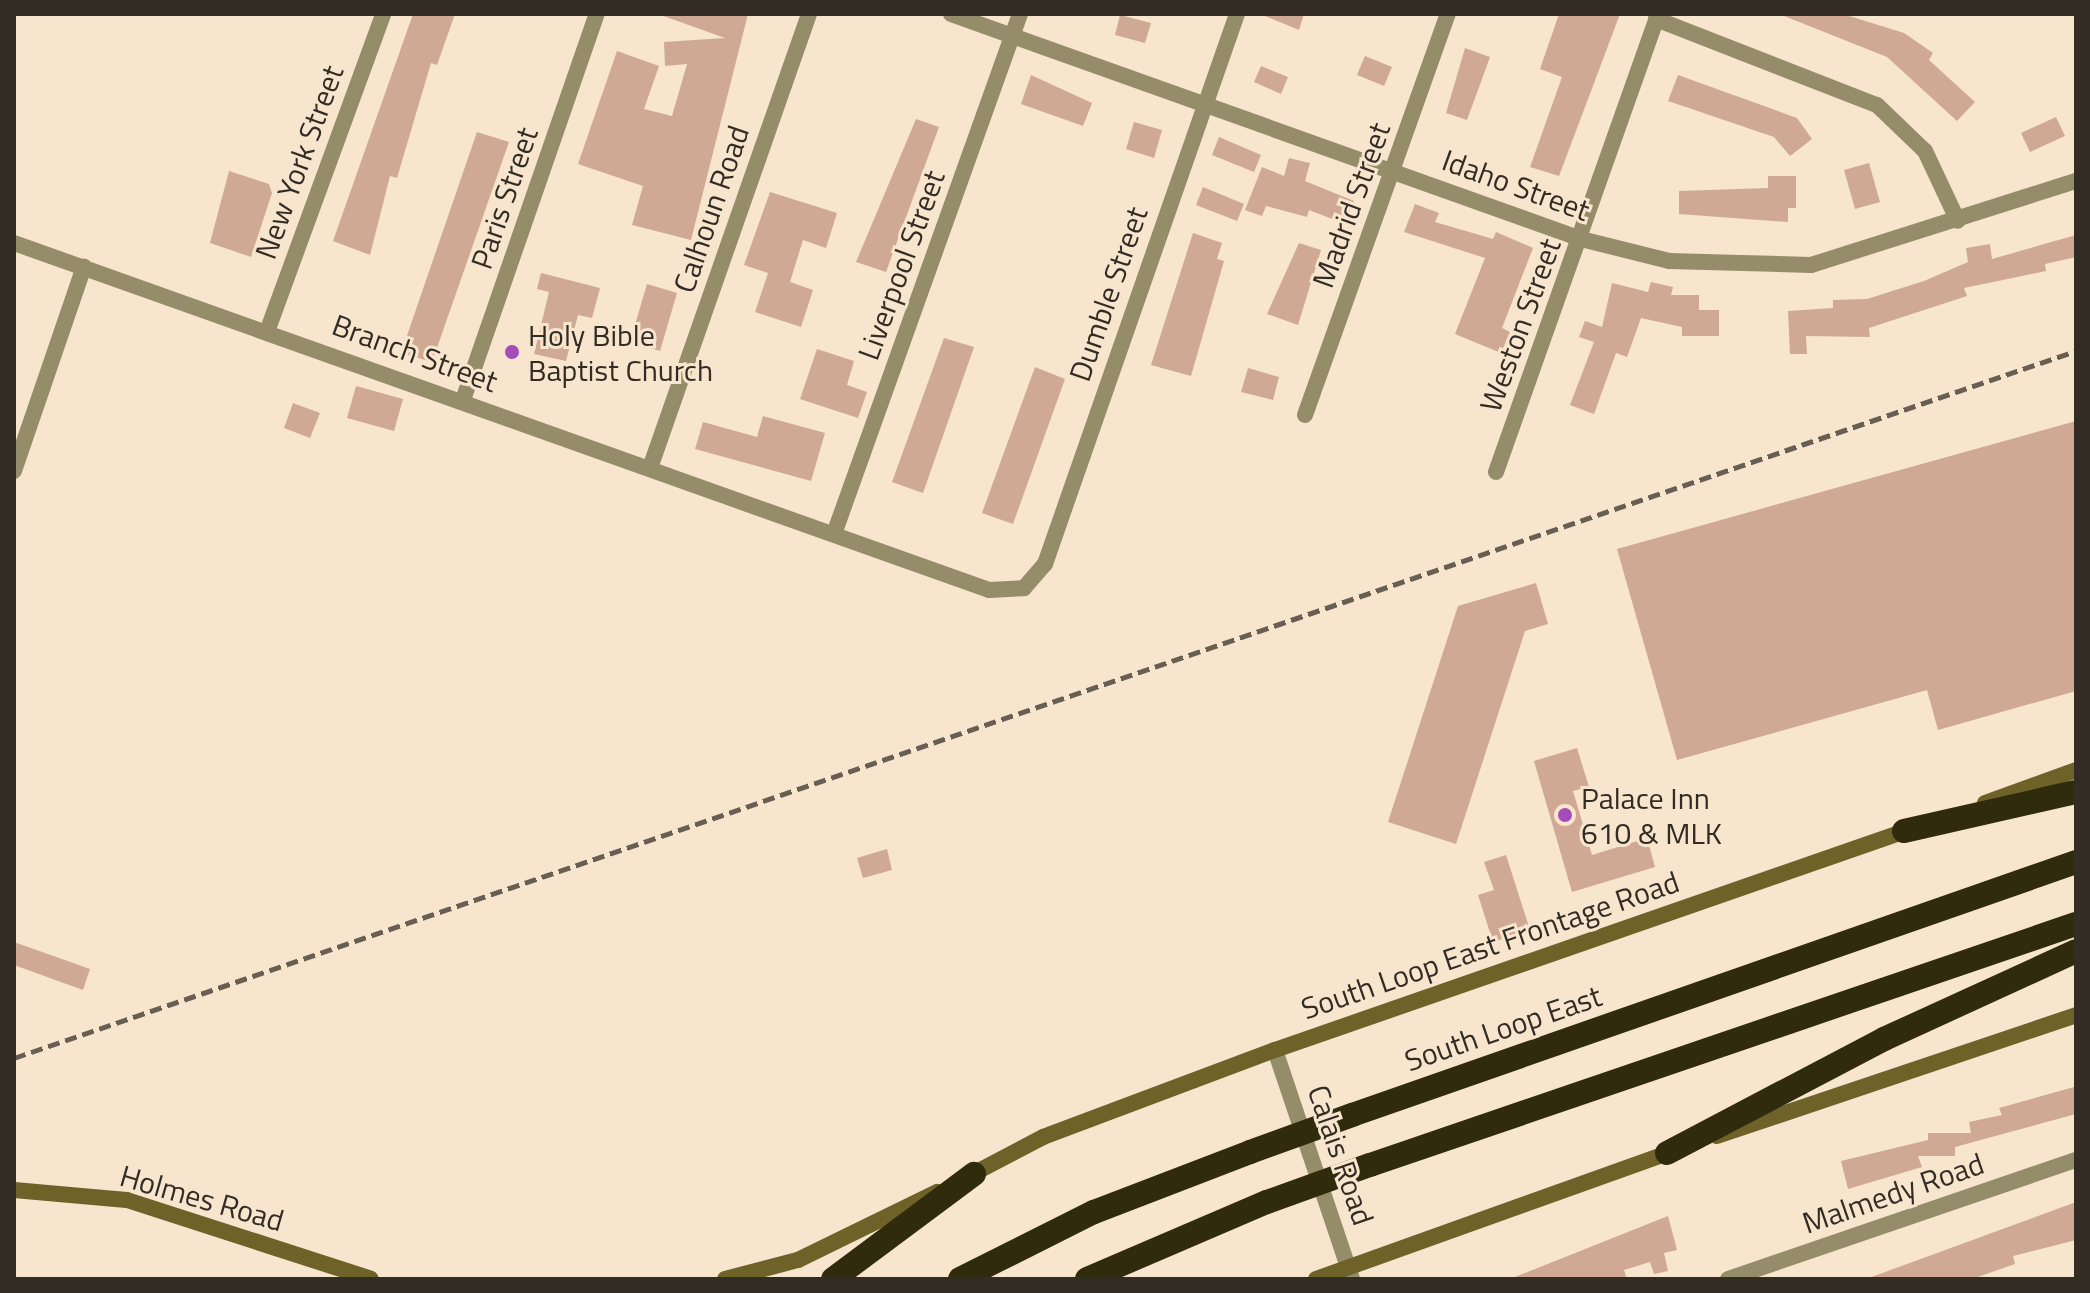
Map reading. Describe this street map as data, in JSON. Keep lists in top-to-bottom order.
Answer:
{
  "streets": {
    "highway": ["South Loop East"],
    "main road": ["South Loop East Frontage Road", "Holmes Road"],
    "street": [
      "New York Street",
      "Idaho Street",
      "Paris Street",
      "Madrid Street",
      "Calhoun Road",
      "Liverpool Street",
      "Dumble Street",
      "Weston Street",
      "Branch Street",
      "Calais Road",
      "Malmedy Road"
    ]
  },
  "crossings": [
    ["New York Street", "Branch Street"],
    ["Idaho Street", "Madrid Street"],
    ["Idaho Street", "Liverpool Street"],
    ["Idaho Street", "Dumble Street"],
    ["Idaho Street", "Weston Street"],
    ["Paris Street", "Branch Street"],
    ["Calhoun Road", "Branch Street"],
    ["Liverpool Street", "Branch Street"],
    ["Dumble Street", "Branch Street"],
    ["South Loop East Frontage Road", "Calais Road"]
  ],
  "places": ["Holy Bible Baptist Church", "Palace Inn 610 & MLK"]
}
